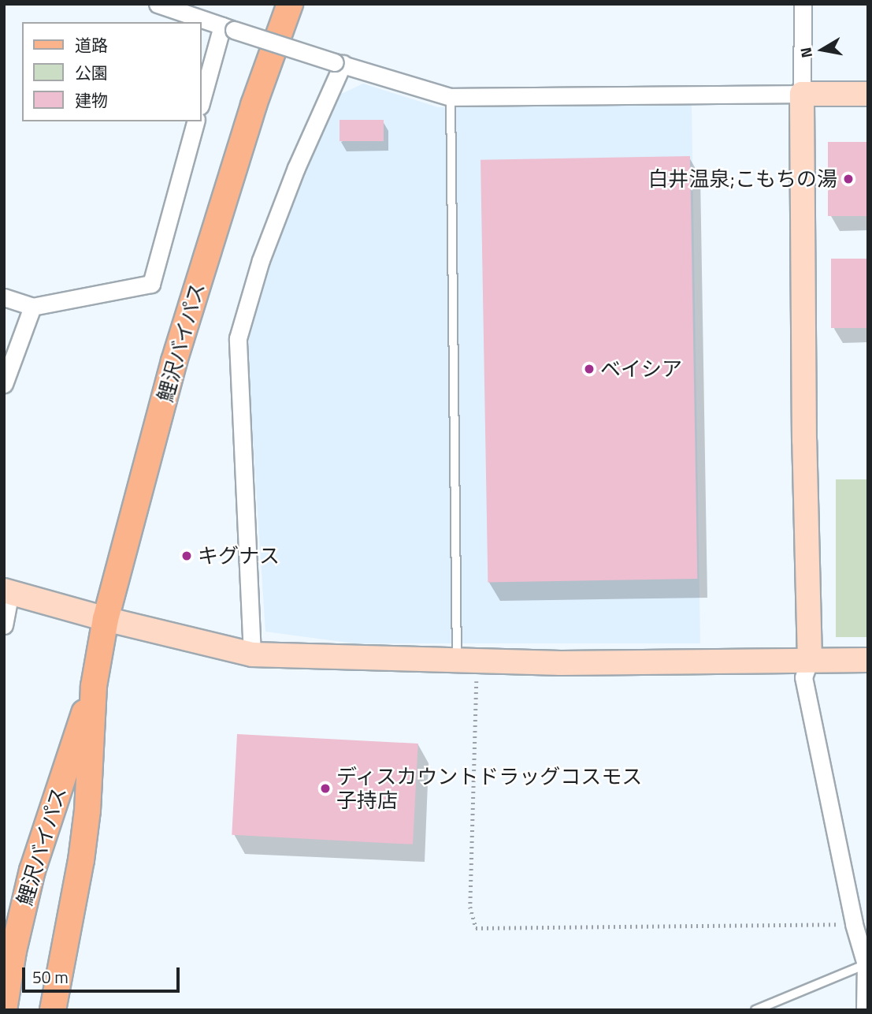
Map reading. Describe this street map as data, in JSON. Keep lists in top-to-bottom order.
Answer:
{
  "streets": {
    "main road": ["鯉沢バイパス"]
  },
  "places": [
    "白井温泉;こもちの湯",
    "ベイシア",
    "キグナス",
    "ディスカウントドラッグコスモス 子持店"
  ],
  "legend": ["道路", "公園", "建物"],
  "scale_bar": "50 m",
  "north": "left"
}
